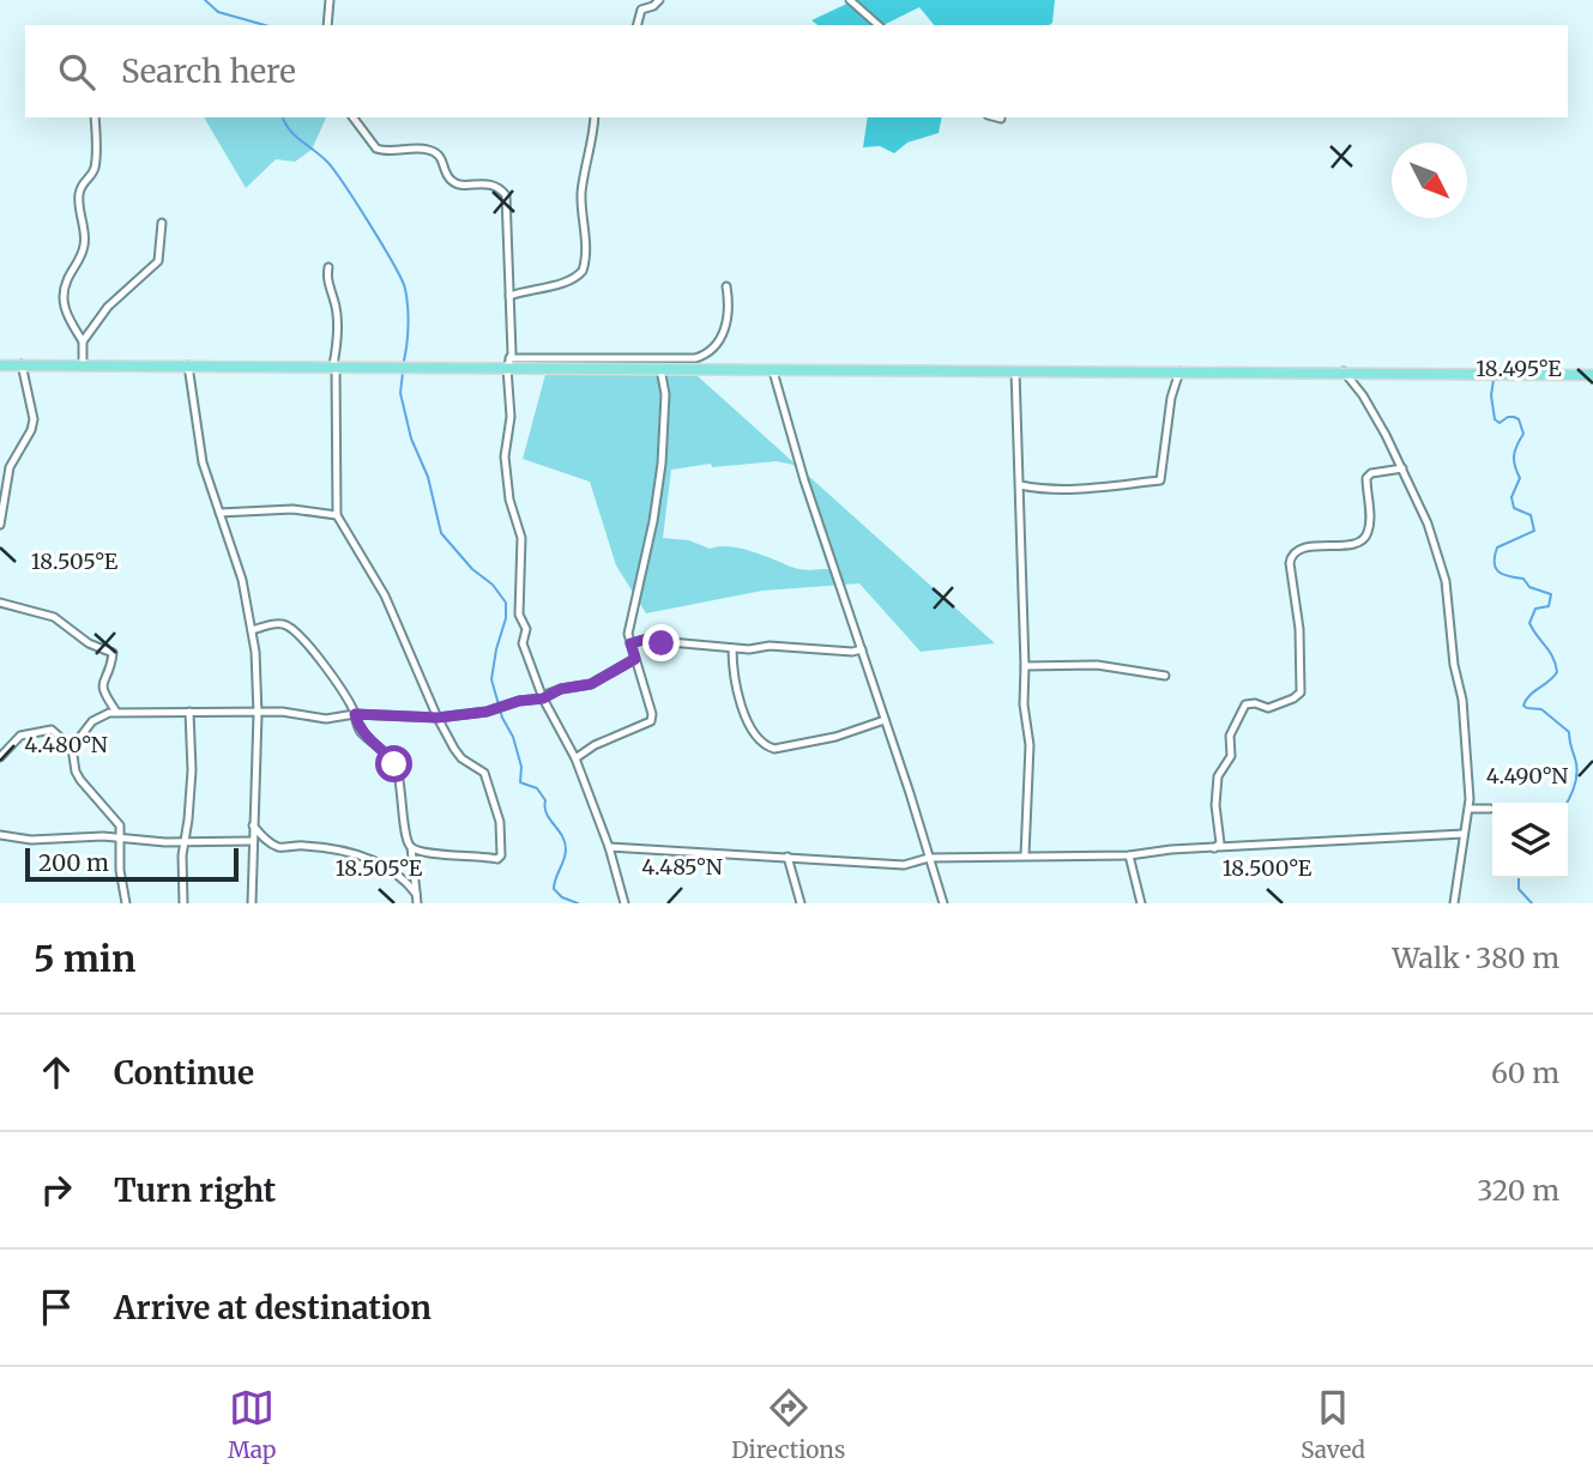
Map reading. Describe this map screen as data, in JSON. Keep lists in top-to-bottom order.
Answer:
{
  "scale_bar": "200 m",
  "north": "bottom right",
  "page": {
    "search": "Search here",
    "scale": "200 m",
    "heading": ["5 min", "Walk · 380 m"],
    "list": [
      ["Continue", "60 m"],
      ["Turn right", "320 m"],
      "Arrive at destination"
    ],
    "nav": ["Map", "Directions", "Saved"]
  },
  "coordinates": [
    "18.495°E",
    "18.505°E",
    "4.480°N",
    "4.490°N",
    "4.485°N",
    "18.500°E"
  ]
}
